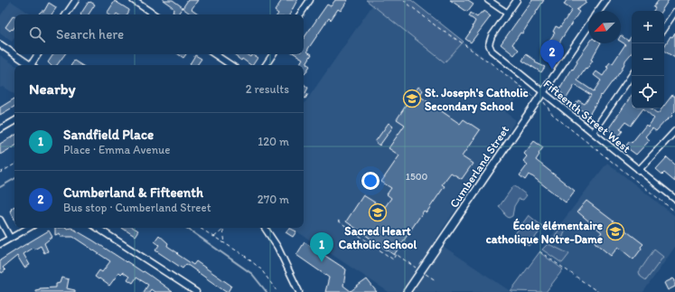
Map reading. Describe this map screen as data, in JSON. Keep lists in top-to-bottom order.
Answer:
{
  "streets": {
    "street": ["Fifteenth Street West", "Cumberland Street"]
  },
  "crossings": [
    ["Fifteenth Street West", "Cumberland Street"]
  ],
  "places": {
    "school or university": ["St. Joseph's Catholic Secondary School", "Sacred Heart Catholic School", "École élémentaire catholique Notre-Dame"]
  },
  "house_numbers": ["1500"],
  "north": "bottom left",
  "page": {
    "map_buttons": ["+", "−"],
    "search": "Search here",
    "pins": ["2", "1"],
    "heading": ["Nearby", "2 results"],
    "list": [
      {
        "mark": "1",
        "name": "Sandfield Place",
        "note": "Place · Emma Avenue",
        "value": "120 m"
      },
      {
        "mark": "2",
        "name": "Cumberland & Fifteenth",
        "note": "Bus stop · Cumberland Street",
        "value": "270 m"
      }
    ]
  }
}
